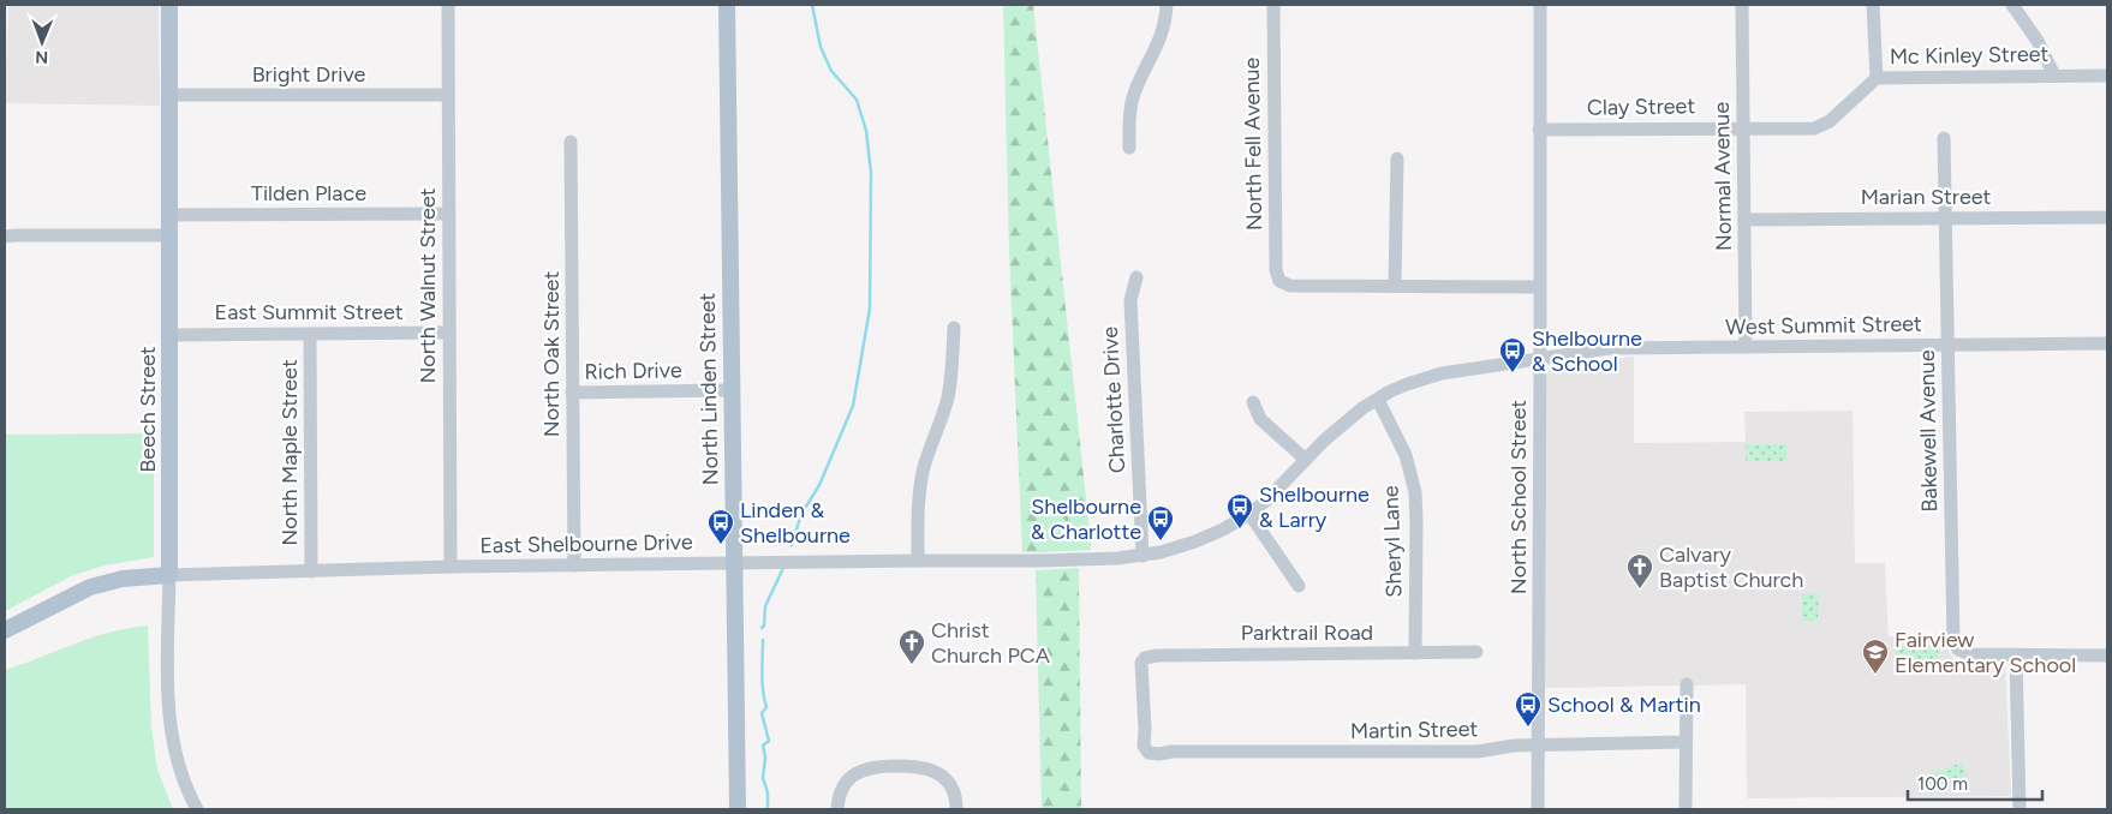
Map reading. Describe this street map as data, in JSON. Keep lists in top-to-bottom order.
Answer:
{
  "streets": {
    "main road": ["North Linden Street", "Beech Street"],
    "street": [
      "Mc Kinley Street",
      "Bright Drive",
      "Clay Street",
      "North Fell Avenue",
      "Normal Avenue",
      "Tilden Place",
      "Marian Street",
      "North Walnut Street",
      "East Summit Street",
      "West Summit Street",
      "North Oak Street",
      "Rich Drive",
      "Charlotte Drive",
      "Bakewell Avenue",
      "North Maple Street",
      "North School Street",
      "Sheryl Lane",
      "East Shelbourne Drive",
      "Parktrail Road",
      "Martin Street"
    ]
  },
  "crossings": [
    ["Mc Kinley Street", "Clay Street"],
    ["Mc Kinley Street", "Normal Avenue"],
    ["Bright Drive", "North Walnut Street"],
    ["Bright Drive", "Beech Street"],
    ["Clay Street", "Normal Avenue"],
    ["Clay Street", "North School Street"],
    ["Normal Avenue", "Marian Street"],
    ["Normal Avenue", "West Summit Street"],
    ["Tilden Place", "North Walnut Street"],
    ["Tilden Place", "Beech Street"],
    ["Marian Street", "Bakewell Avenue"],
    ["North Walnut Street", "East Summit Street"],
    ["North Walnut Street", "East Shelbourne Drive"],
    ["East Summit Street", "Beech Street"],
    ["East Summit Street", "North Maple Street"],
    ["West Summit Street", "Bakewell Avenue"],
    ["West Summit Street", "North School Street"],
    ["West Summit Street", "Sheryl Lane"],
    ["West Summit Street", "East Shelbourne Drive"],
    ["North Oak Street", "Rich Drive"],
    ["North Oak Street", "East Shelbourne Drive"],
    ["Rich Drive", "North Linden Street"],
    ["North Linden Street", "East Shelbourne Drive"],
    ["Charlotte Drive", "East Shelbourne Drive"],
    ["Beech Street", "East Shelbourne Drive"],
    ["North Maple Street", "East Shelbourne Drive"],
    ["North School Street", "Martin Street"],
    ["Sheryl Lane", "Parktrail Road"],
    ["Parktrail Road", "Martin Street"]
  ],
  "places": {
    "bus stop": [
      "Shelbourne & School",
      "Shelbourne & Larry",
      "Shelbourne & Charlotte",
      "Linden & Shelbourne",
      "School & Martin"
    ],
    "church": ["Calvary Baptist Church", "Christ Church PCA"],
    "school or university": ["Fairview Elementary School"]
  },
  "scale_bar": "100 m",
  "north": "bottom"
}
